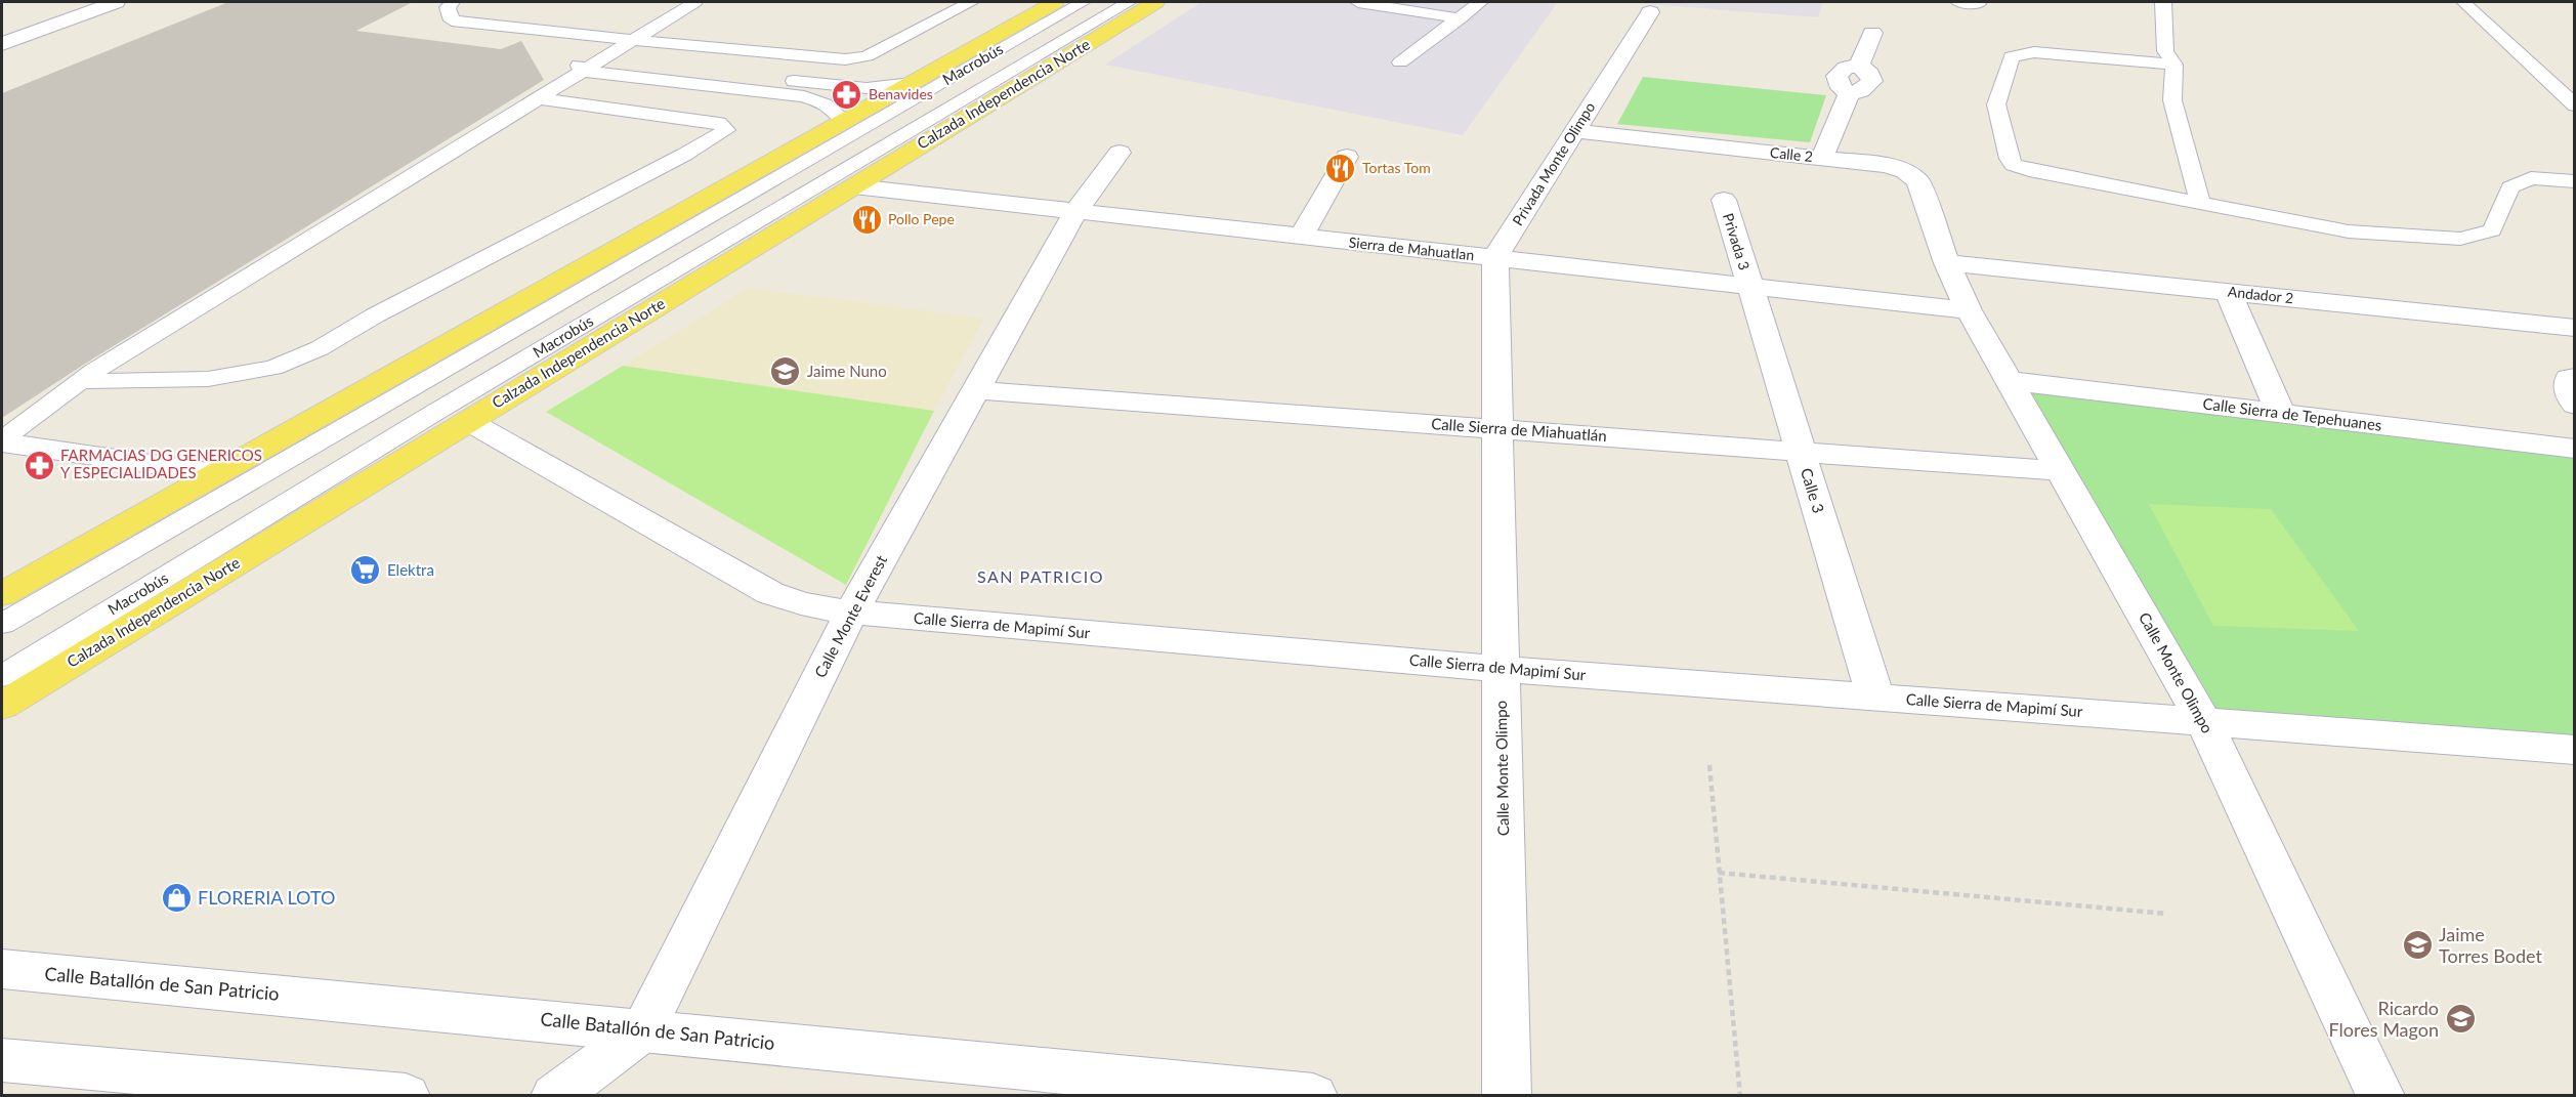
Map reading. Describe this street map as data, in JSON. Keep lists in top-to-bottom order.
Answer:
{
  "streets": {
    "main road": ["Calzada Independencia Norte"],
    "street": [
      "Calle 2",
      "Privada Monte Olimpo",
      "Privada 3",
      "Sierra de Mahuatlan",
      "Andador 2",
      "Calle Sierra de Tepehuanes",
      "Calle Sierra de Miahuatlán",
      "Calle 3",
      "Calle Monte Everest",
      "Calle Sierra de Mapimí Sur",
      "Calle Monte Olimpo",
      "Calle Batallón de San Patricio"
    ],
    "lane": ["Macrobús"]
  },
  "crossings": [
    ["Calzada Independencia Norte", "Sierra de Mahuatlan"],
    ["Calzada Independencia Norte", "Calle Sierra de Mapimí Sur"],
    ["Calle 2", "Privada Monte Olimpo"],
    ["Calle 2", "Andador 2"],
    ["Calle 2", "Calle Monte Olimpo"],
    ["Privada Monte Olimpo", "Sierra de Mahuatlan"],
    ["Privada Monte Olimpo", "Calle Monte Olimpo"],
    ["Privada 3", "Sierra de Mahuatlan"],
    ["Privada 3", "Calle 3"],
    ["Sierra de Mahuatlan", "Calle 3"],
    ["Sierra de Mahuatlan", "Calle Monte Everest"],
    ["Sierra de Mahuatlan", "Calle Monte Olimpo"],
    ["Andador 2", "Calle Monte Olimpo"],
    ["Calle Sierra de Tepehuanes", "Calle Monte Olimpo"],
    ["Calle Sierra de Miahuatlán", "Calle 3"],
    ["Calle Sierra de Miahuatlán", "Calle Monte Everest"],
    ["Calle Sierra de Miahuatlán", "Calle Monte Olimpo"],
    ["Calle 3", "Calle Sierra de Mapimí Sur"],
    ["Calle Monte Everest", "Calle Sierra de Mapimí Sur"],
    ["Calle Monte Everest", "Calle Batallón de San Patricio"],
    ["Calle Sierra de Mapimí Sur", "Calle Monte Olimpo"]
  ],
  "districts": ["SAN PATRICIO"],
  "places": {
    "pharmacy": ["Benavides", "FARMACIAS DG GENERICOS Y ESPECIALIDADES"],
    "restaurant": ["Tortas Tom", "Pollo Pepe"],
    "school or university": ["Jaime Nuno", "Jaime Torres Bodet", "Ricardo Flores Magon"],
    "supermarket": ["Elektra"],
    "shop": ["FLORERIA LOTO"]
  }
}
